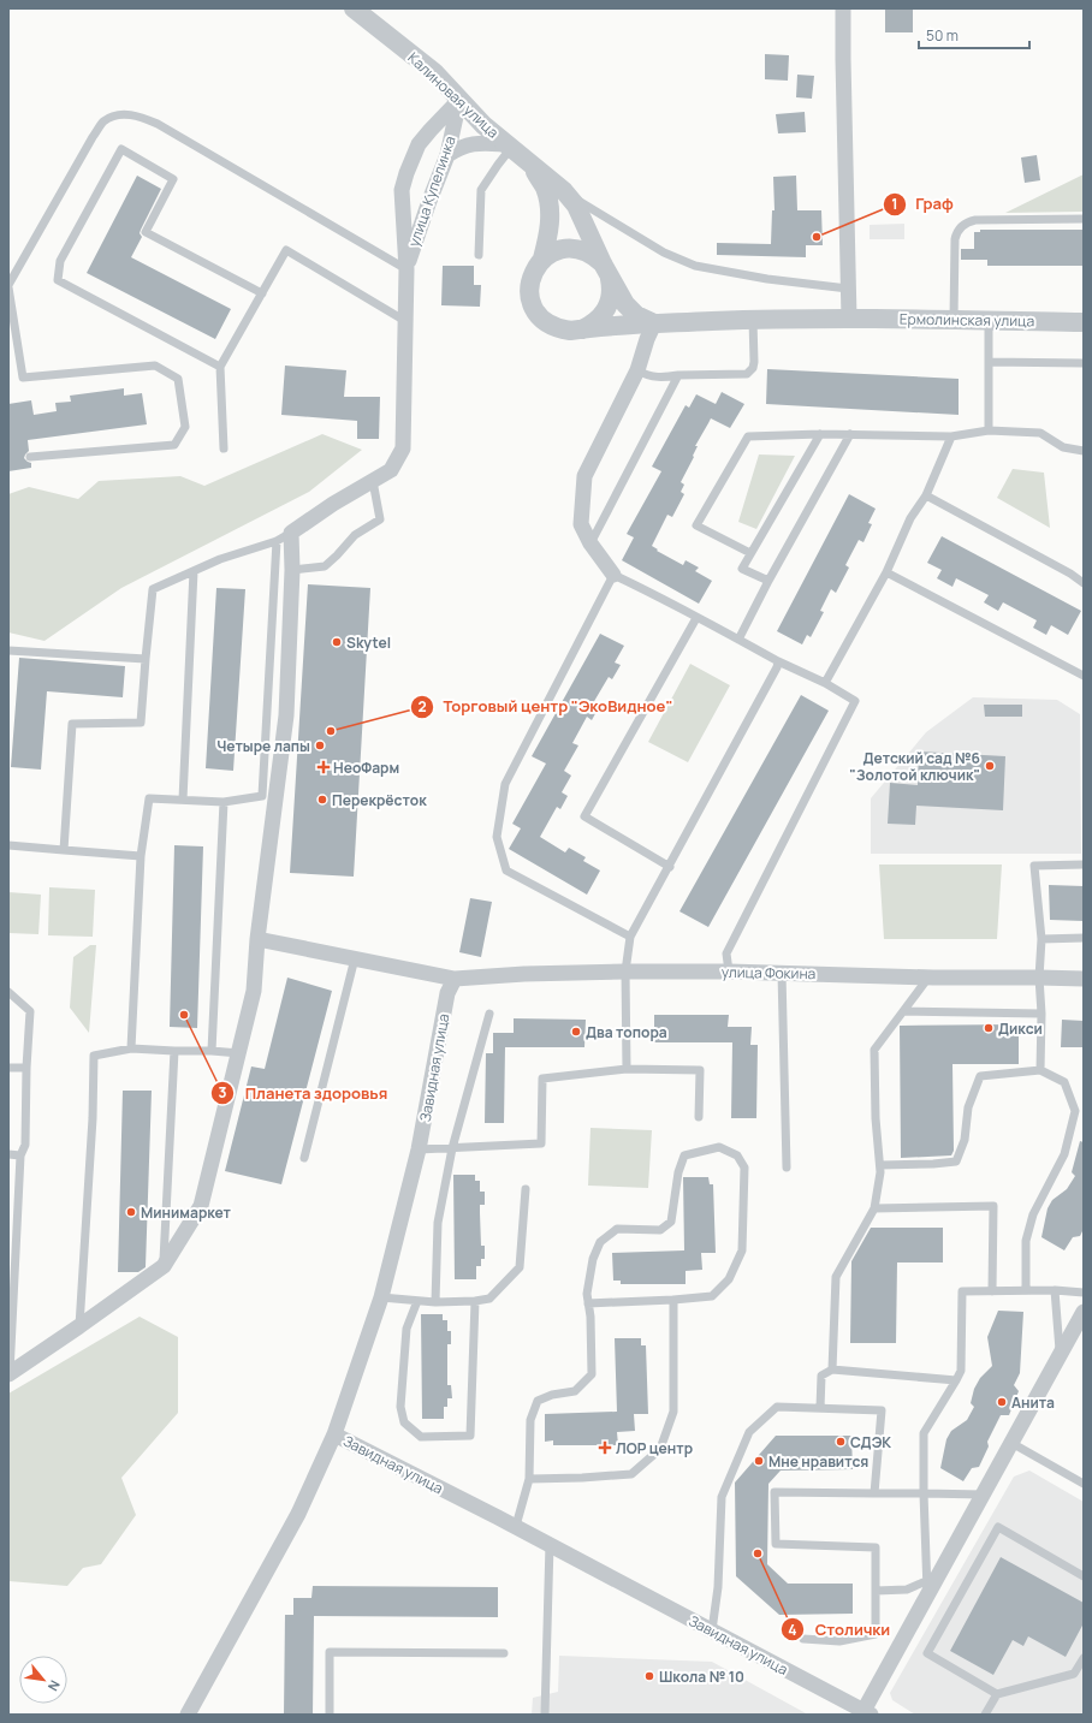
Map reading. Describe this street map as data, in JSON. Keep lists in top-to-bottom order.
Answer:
{
  "streets": {
    "street": [
      "Калиновая улица",
      "улица Купелинка",
      "Ермолинская улица",
      "улица Фокина",
      "Завидная улица"
    ]
  },
  "crossings": [
    ["Калиновая улица", "улица Купелинка"],
    ["улица Фокина", "Завидная улица"]
  ],
  "places": {
    "other": [
      "Граф",
      "Skytel",
      "Торговый центр \"ЭкоВидное\"",
      "Четыре лапы",
      "Детский сад №6 \"Золотой ключик\"",
      "Перекрёсток",
      "Планета здоровья",
      "Дикси",
      "Два топора",
      "Минимаркет",
      "Анита",
      "СДЭК",
      "Мне нравится",
      "Столички",
      "Школа № 10"
    ],
    "health": ["НеоФарм", "ЛОР центр"]
  },
  "scale_bar": "50 m",
  "north": "bottom right"
}
